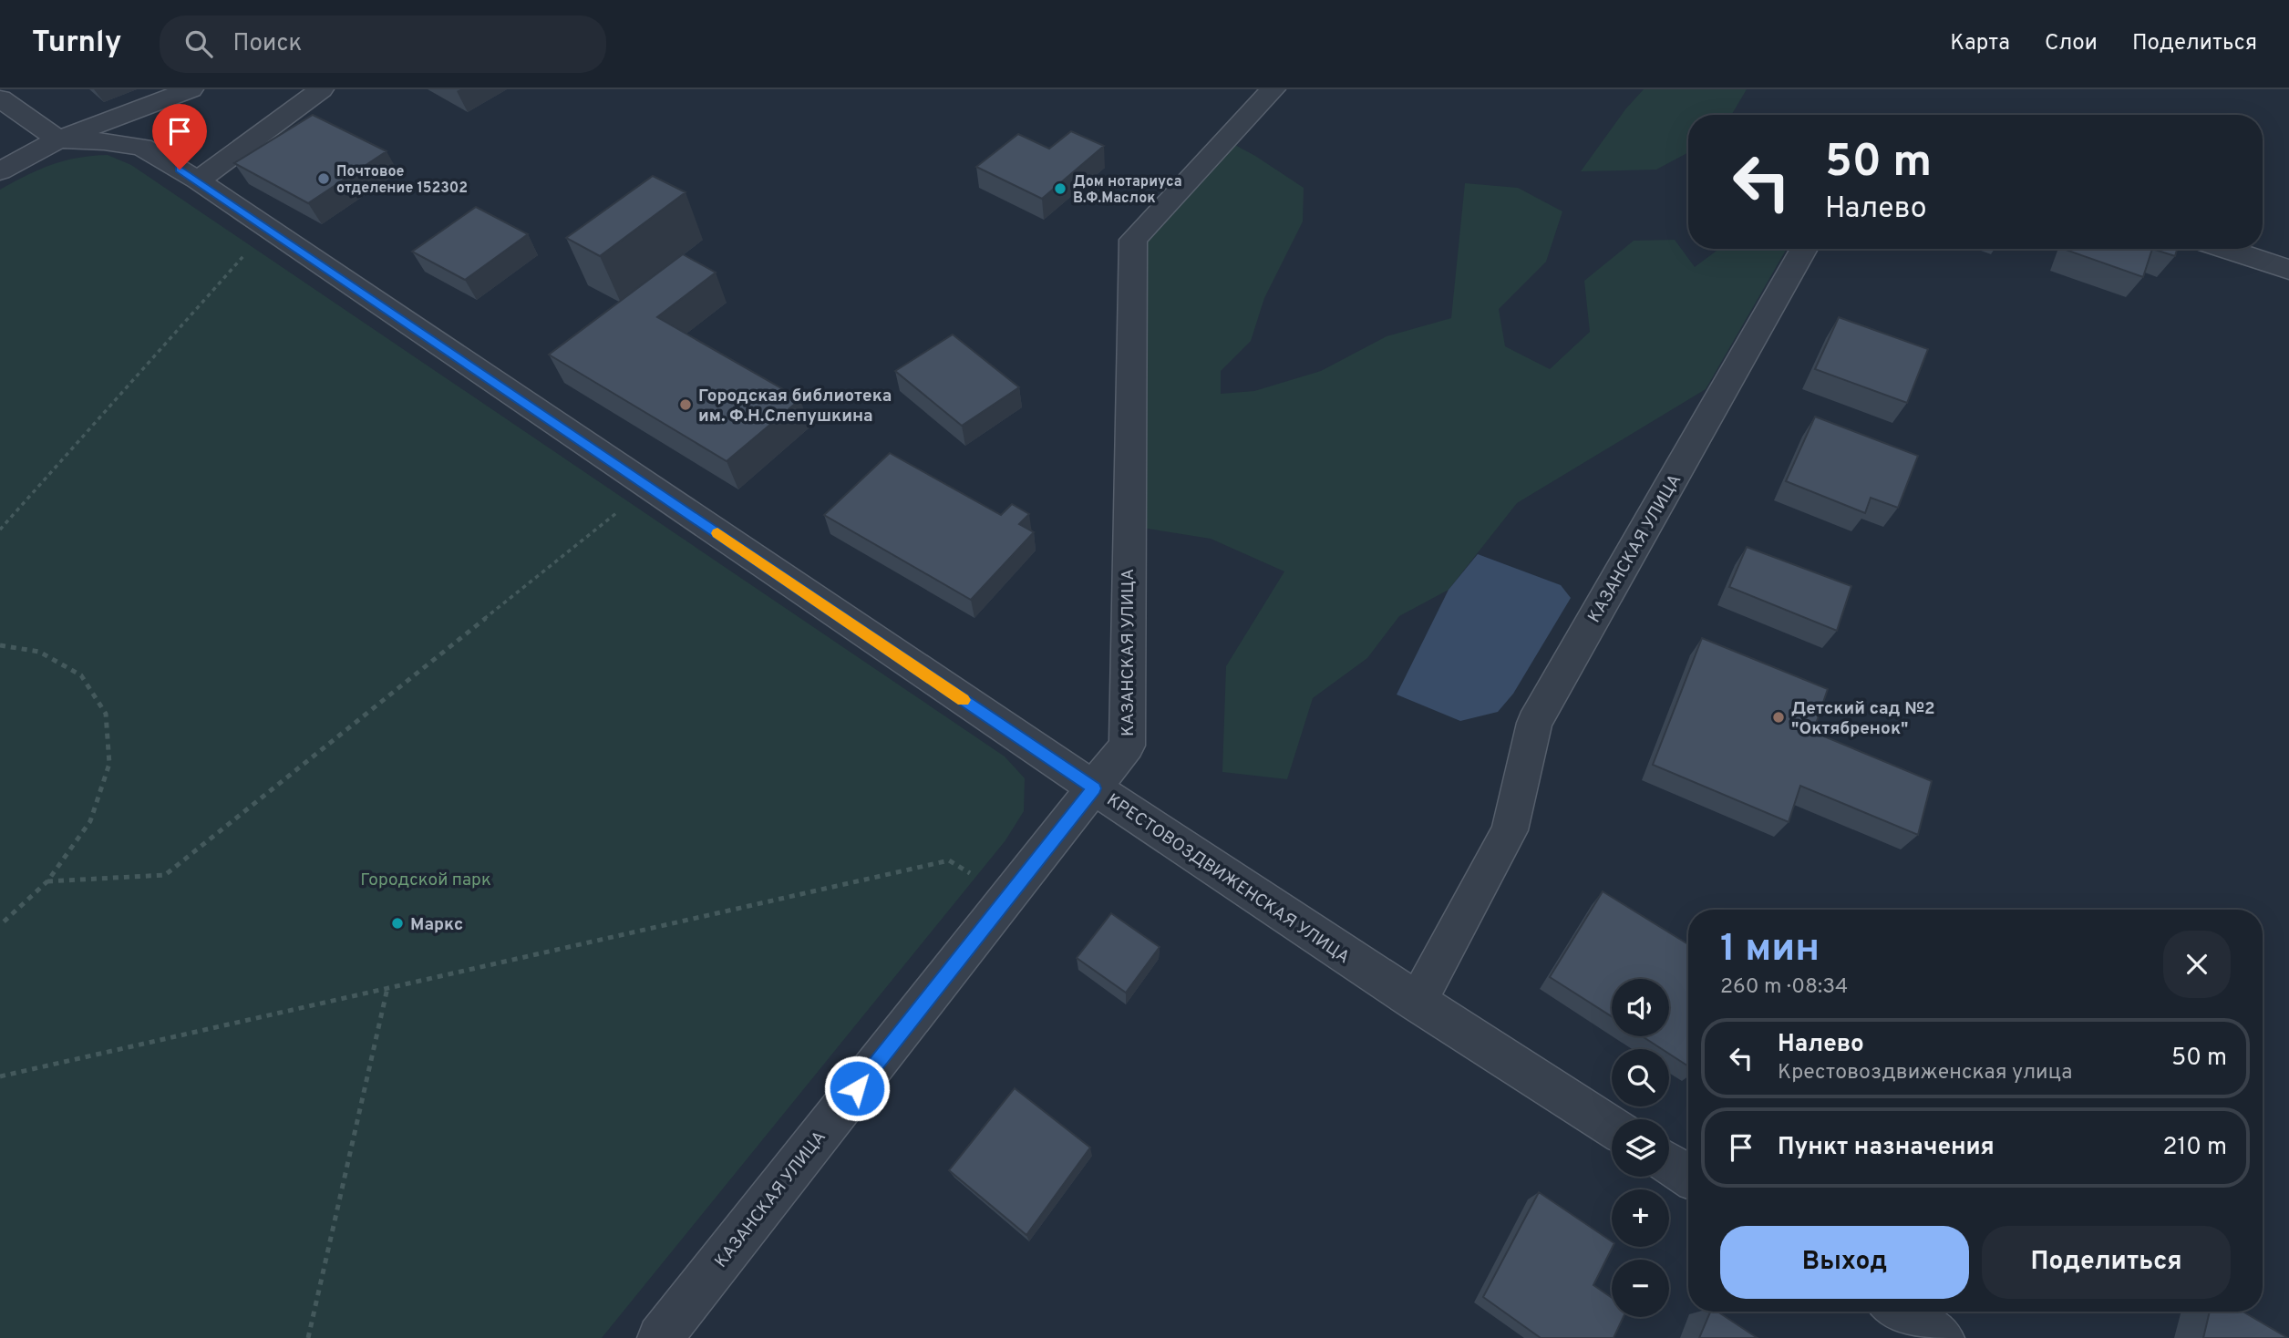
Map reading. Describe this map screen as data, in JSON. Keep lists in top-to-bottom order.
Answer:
{
  "streets": {
    "street": ["КАЗАНСКАЯ УЛИЦА", "КРЕСТОВОЗДВИЖЕНСКАЯ УЛИЦА"]
  },
  "crossings": [
    ["КАЗАНСКАЯ УЛИЦА", "КРЕСТОВОЗДВИЖЕНСКАЯ УЛИЦА"]
  ],
  "parks": ["Городской парк"],
  "places": [
    "Почтовое отделение 152302",
    "Дом нотариуса В.Ф.Маслок",
    "Городская библиотека им. Ф.Н.Слепушкина",
    "Детский сад №2 \"Октябренок\"",
    "Маркс"
  ],
  "page": {
    "header": "Turnly",
    "search": "Поиск",
    "nav": ["Карта", "Слои", "Поделиться"],
    "turn": ["50 m", "Налево"],
    "heading": ["1 мин", "260 m · 08:34"],
    "map_buttons": ["+", "−"],
    "list": [
      {
        "name": "Налево",
        "note": "Крестовоздвиженская улица",
        "value": "50 m"
      },
      {
        "name": "Пункт назначения",
        "value": "210 m"
      }
    ],
    "buttons": ["Выход", "Поделиться"]
  }
}
